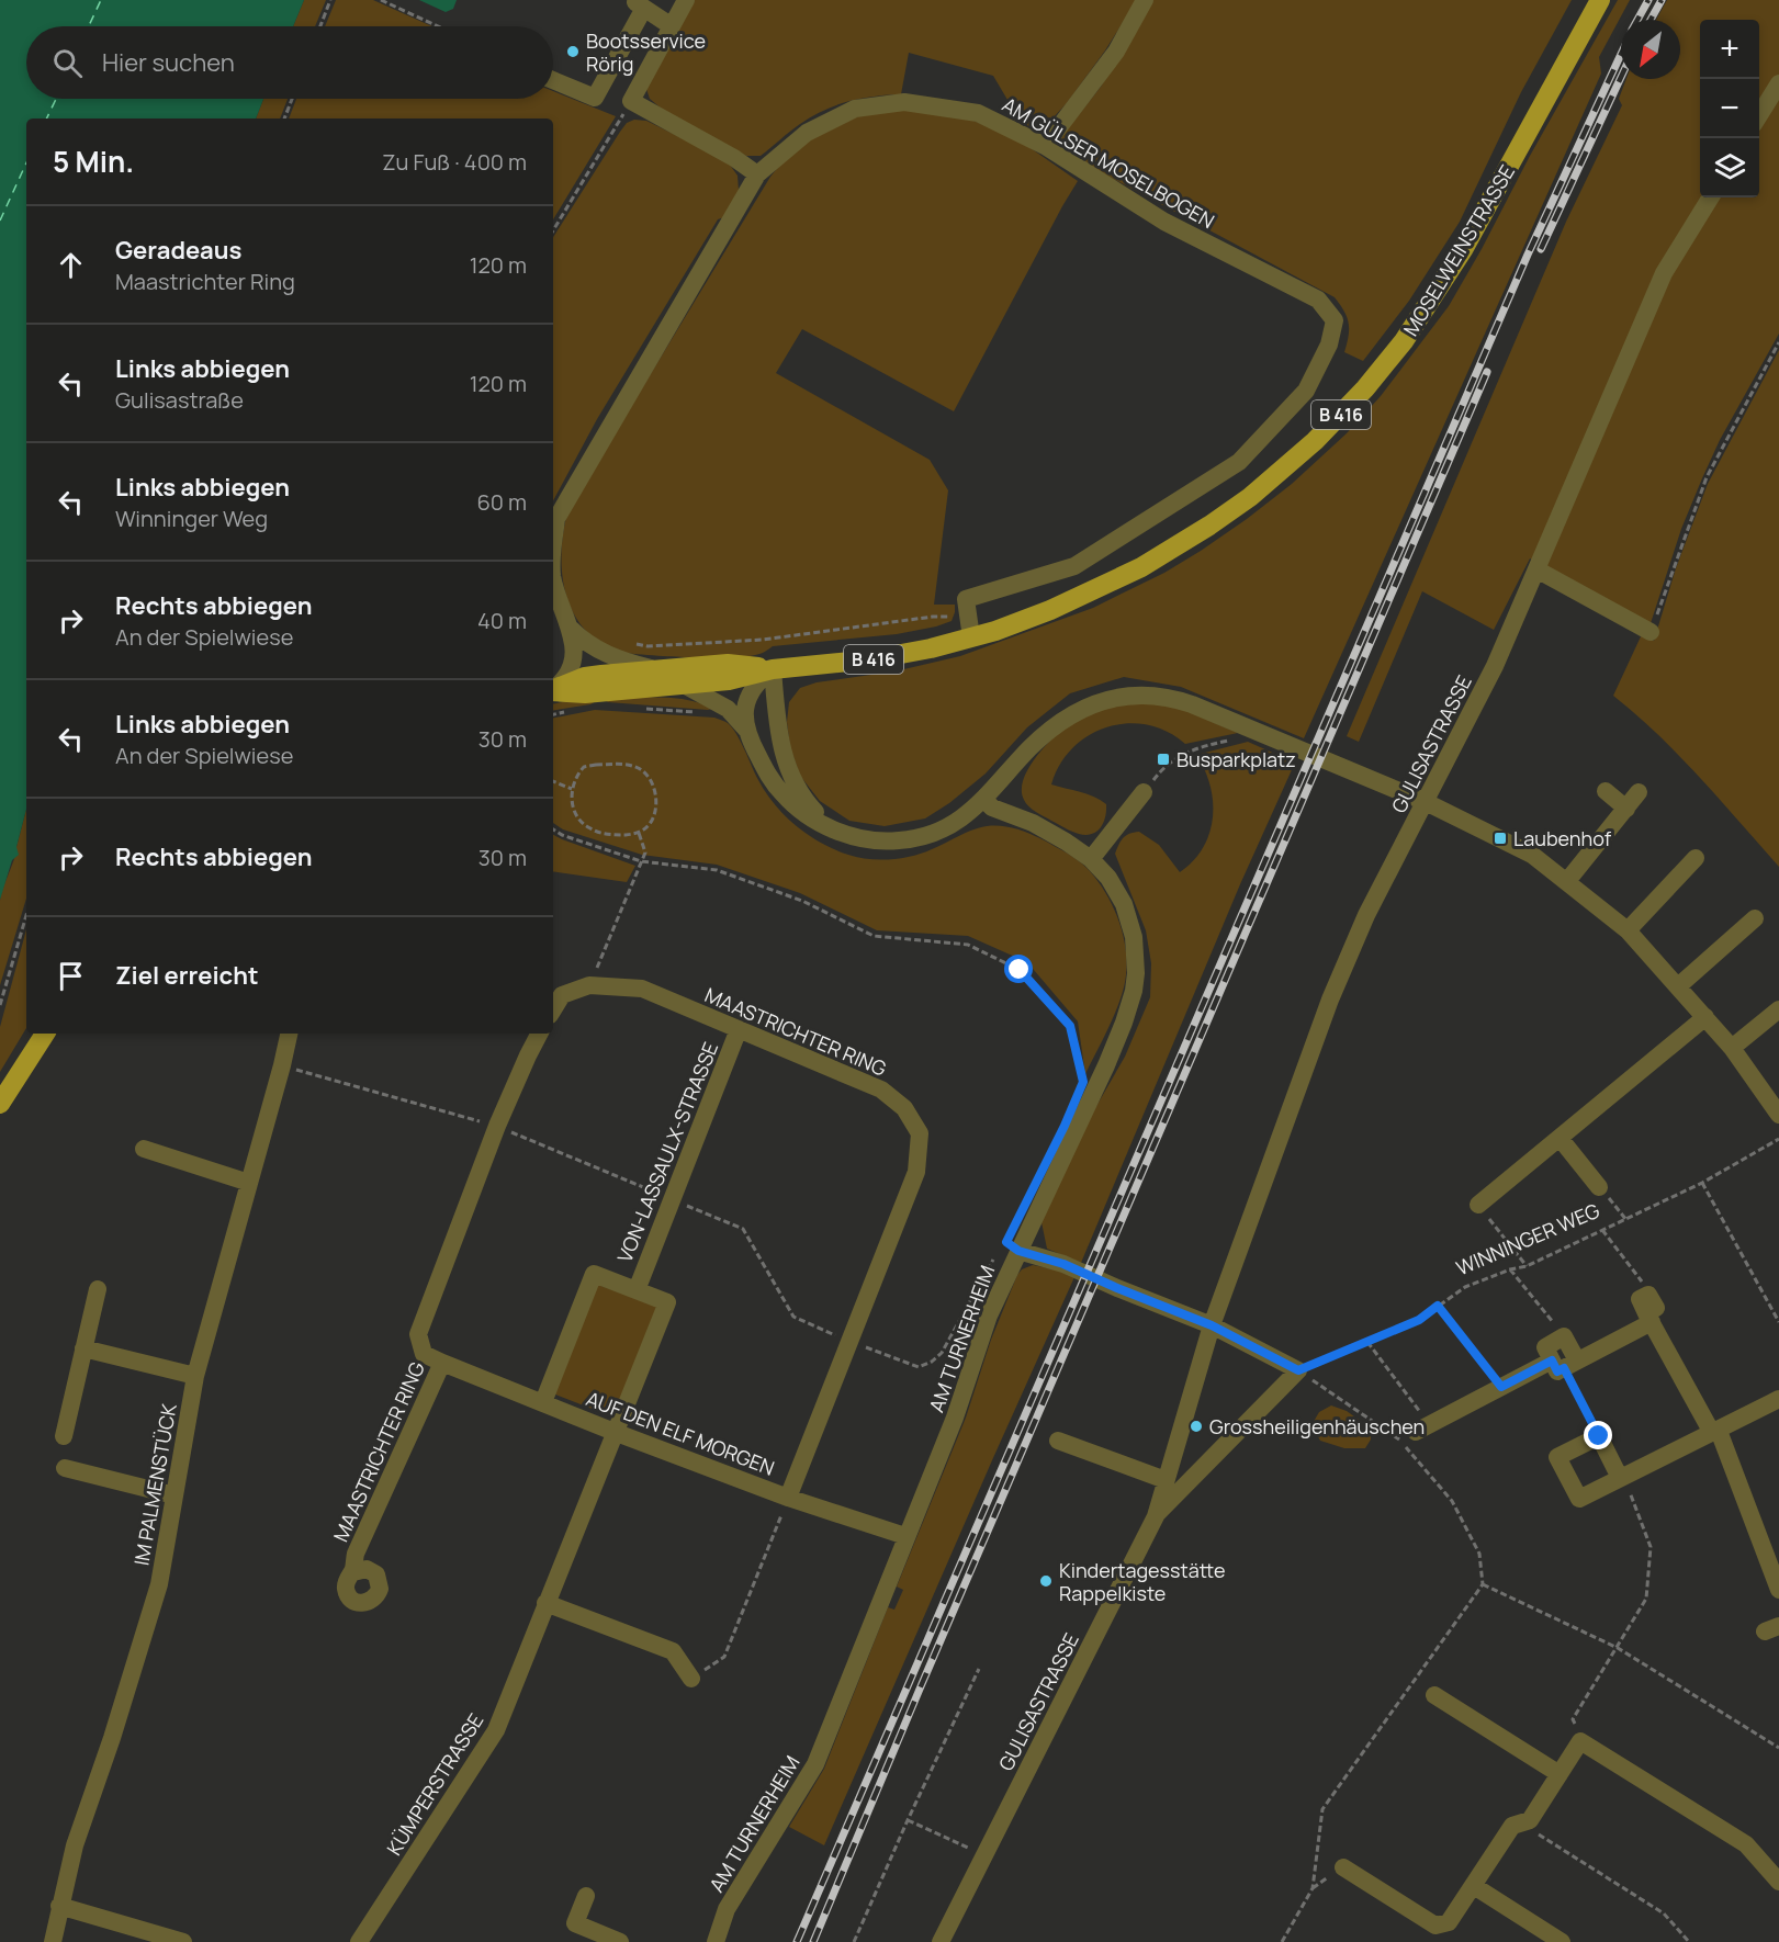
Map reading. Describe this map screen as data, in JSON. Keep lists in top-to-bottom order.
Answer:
{
  "streets": {
    "main road": ["MOSELWEINSTRASSE", "B 416"],
    "street": [
      "AM GÜLSER MOSELBOGEN",
      "GULISASTRASSE",
      "MAASTRICHTER RING",
      "VON-LASSAULX-STRASSE",
      "AM TURNERHEIM",
      "AUF DEN ELF MORGEN",
      "IM PALMENSTÜCK",
      "KÜMPERSTRASSE"
    ],
    "path": ["WINNINGER WEG"]
  },
  "crossings": [
    ["AM GÜLSER MOSELBOGEN", "MOSELWEINSTRASSE"],
    ["MAASTRICHTER RING", "VON-LASSAULX-STRASSE"],
    ["MAASTRICHTER RING", "AUF DEN ELF MORGEN"],
    ["VON-LASSAULX-STRASSE", "KÜMPERSTRASSE"],
    ["AM TURNERHEIM", "AUF DEN ELF MORGEN"],
    ["AUF DEN ELF MORGEN", "KÜMPERSTRASSE"]
  ],
  "places": {
    "other": ["Bootsservice Rörig", "Grossheiligenhäuschen", "Kindertagesstätte Rappelkiste"],
    "transit": ["Busparkplatz", "Laubenhof"]
  },
  "north": "bottom left",
  "page": {
    "map_buttons": ["+", "−"],
    "search": "Hier suchen",
    "heading": ["5 Min.", "Zu Fuß · 400 m"],
    "list": [
      ["Geradeaus", "Maastrichter Ring", "120 m"],
      ["Links abbiegen", "Gulisastraße", "120 m"],
      ["Links abbiegen", "Winninger Weg", "60 m"],
      ["Rechts abbiegen", "An der Spielwiese", "40 m"],
      ["Links abbiegen", "An der Spielwiese", "30 m"],
      ["Rechts abbiegen", "30 m"],
      "Ziel erreicht"
    ]
  }
}
